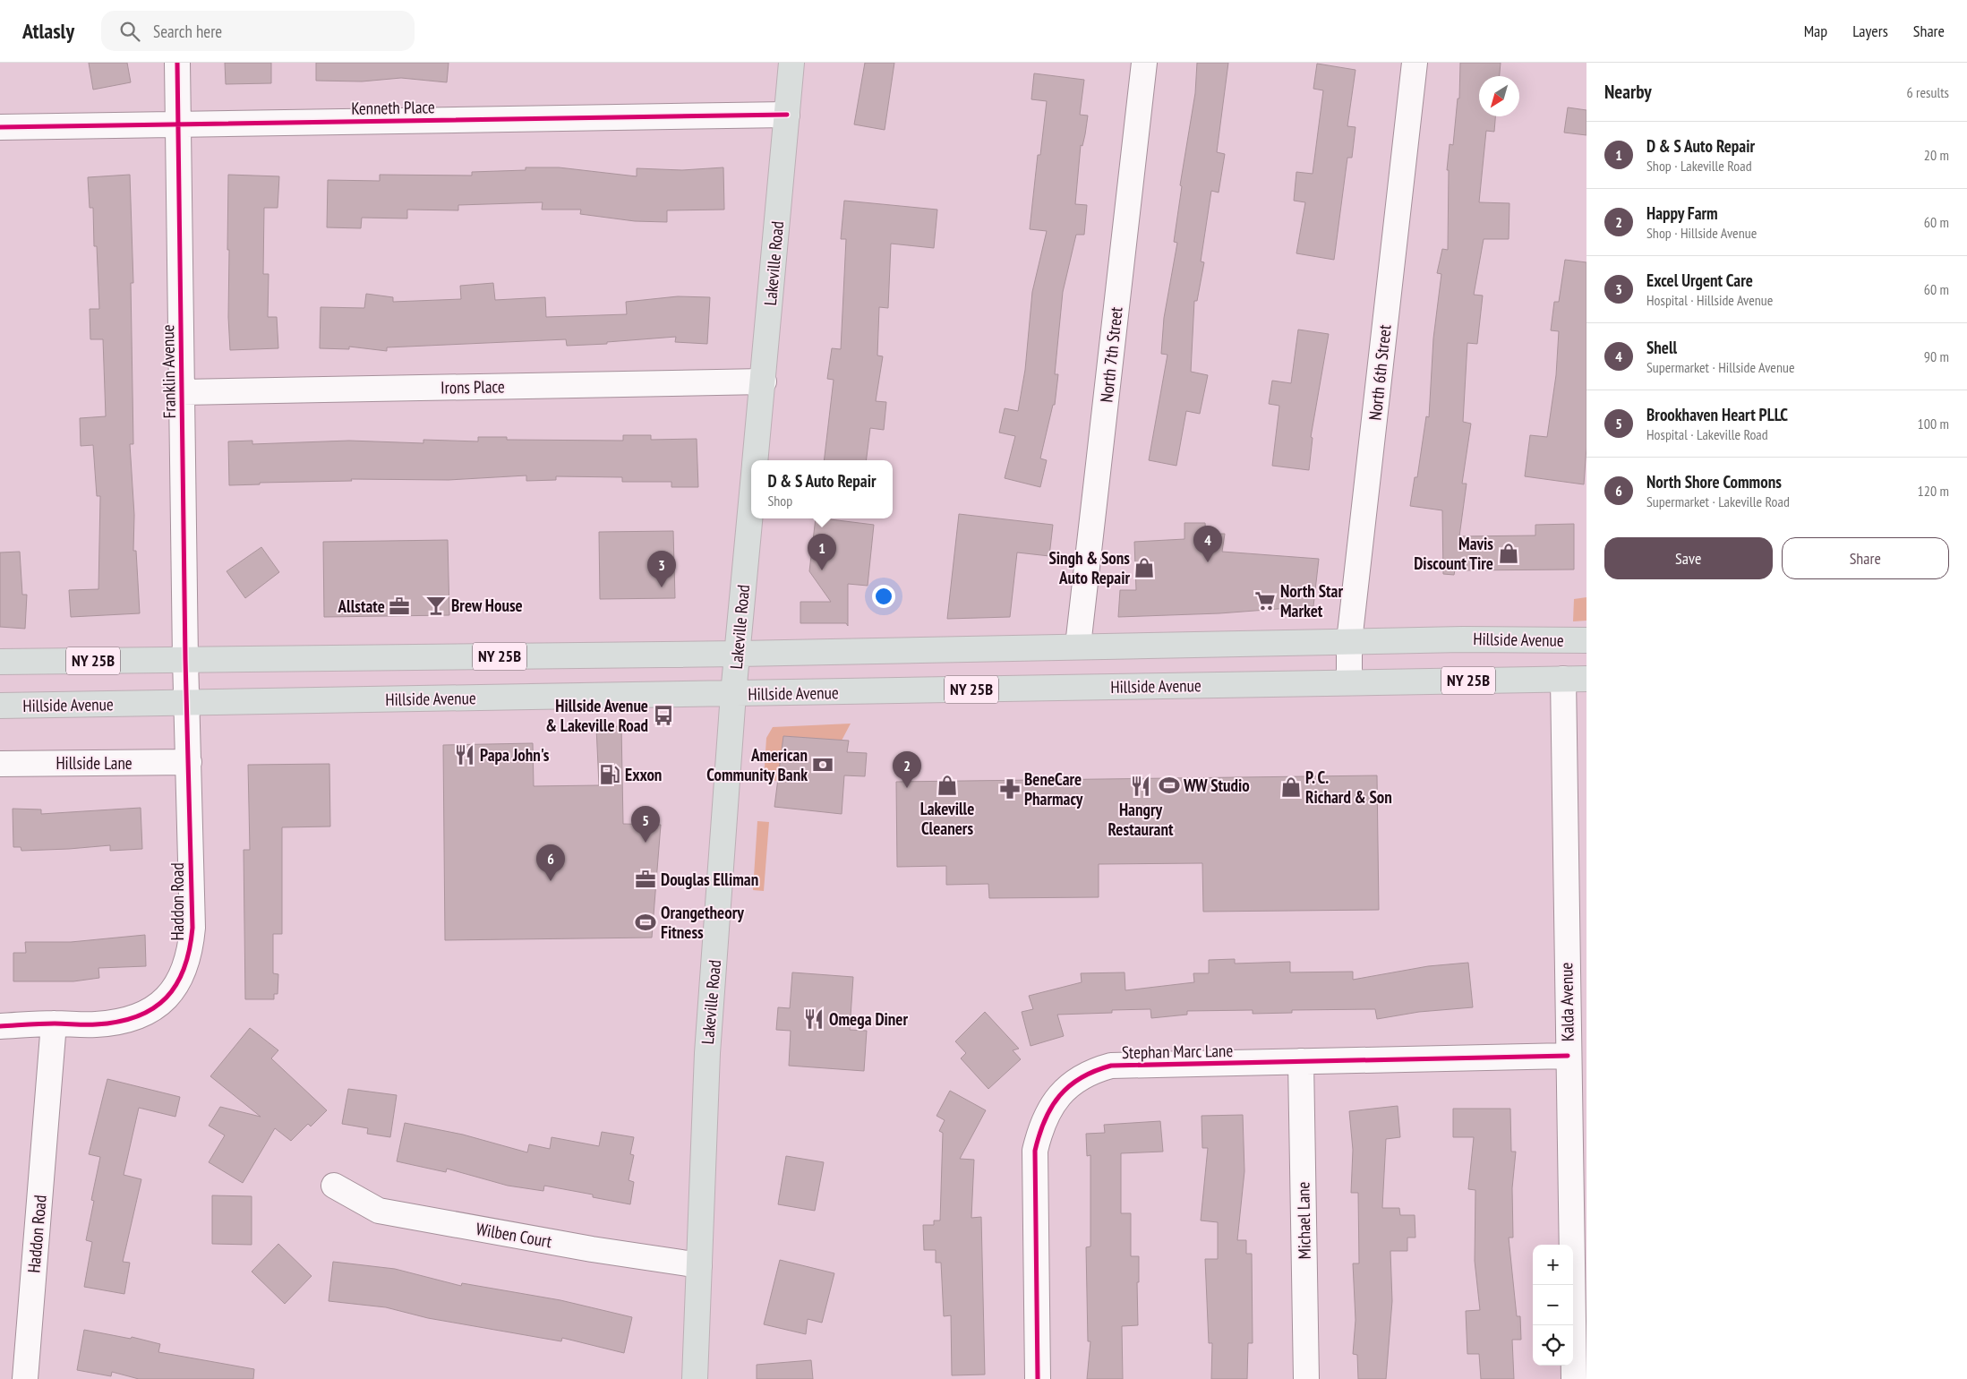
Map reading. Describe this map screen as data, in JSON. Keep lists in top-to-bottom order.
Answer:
{
  "streets": {
    "main road": ["Lakeville Road", "Hillside Avenue", "NY 25B"],
    "street": [
      "Kenneth Place",
      "North 7th Street",
      "Franklin Avenue",
      "North 6th Street",
      "Irons Place",
      "Hillside Lane",
      "Haddon Road",
      "Kalda Avenue",
      "Stephan Marc Lane",
      "Michael Lane",
      "Wilben Court"
    ]
  },
  "crossings": [
    ["Kenneth Place", "Lakeville Road"],
    ["Kenneth Place", "Franklin Avenue"],
    ["Lakeville Road", "Irons Place"],
    ["Lakeville Road", "Hillside Avenue"],
    ["Lakeville Road", "Wilben Court"],
    ["North 7th Street", "Hillside Avenue"],
    ["Franklin Avenue", "Irons Place"],
    ["Franklin Avenue", "Hillside Avenue"],
    ["Franklin Avenue", "Haddon Road"],
    ["North 6th Street", "Hillside Avenue"],
    ["Hillside Avenue", "Haddon Road"],
    ["Hillside Avenue", "Kalda Avenue"],
    ["Hillside Lane", "Haddon Road"],
    ["Kalda Avenue", "Stephan Marc Lane"],
    ["Stephan Marc Lane", "Michael Lane"]
  ],
  "places": {
    "shop": [
      "Mavis Discount Tire",
      "Singh & Sons Auto Repair",
      "Lakeville Cleaners",
      "P. C. Richard & Son"
    ],
    "supermarket": ["North Star Market"],
    "bar": ["Brew House"],
    "office": ["Allstate", "Douglas Elliman"],
    "bus stop": ["Hillside Avenue & Lakeville Road"],
    "restaurant": ["Papa John's", "Hangry Restaurant", "Omega Diner"],
    "bank": ["American Community Bank"],
    "fuel station": ["Exxon"],
    "sports": ["WW Studio", "Orangetheory Fitness"],
    "pharmacy": ["BeneCare Pharmacy"]
  },
  "north": "bottom left",
  "page": {
    "header": "Atlasly",
    "search": "Search here",
    "nav": ["Map", "Layers", "Share"],
    "heading": ["Nearby", "6 results"],
    "list": [
      {
        "mark": "1",
        "name": "D & S Auto Repair",
        "note": "Shop · Lakeville Road",
        "value": "20 m"
      },
      {
        "mark": "2",
        "name": "Happy Farm",
        "note": "Shop · Hillside Avenue",
        "value": "60 m"
      },
      {
        "mark": "3",
        "name": "Excel Urgent Care",
        "note": "Hospital · Hillside Avenue",
        "value": "60 m"
      },
      {
        "mark": "4",
        "name": "Shell",
        "note": "Supermarket · Hillside Avenue",
        "value": "90 m"
      },
      {
        "mark": "5",
        "name": "Brookhaven Heart PLLC",
        "note": "Hospital · Lakeville Road",
        "value": "100 m"
      },
      {
        "mark": "6",
        "name": "North Shore Commons",
        "note": "Supermarket · Lakeville Road",
        "value": "120 m"
      }
    ],
    "popup": ["D & S Auto Repair", "Shop"],
    "buttons": ["Save", "Share"],
    "pins": [
      "4",
      "1",
      "3",
      "2",
      "5",
      "6"
    ],
    "map_buttons": ["+", "−"]
  }
}
